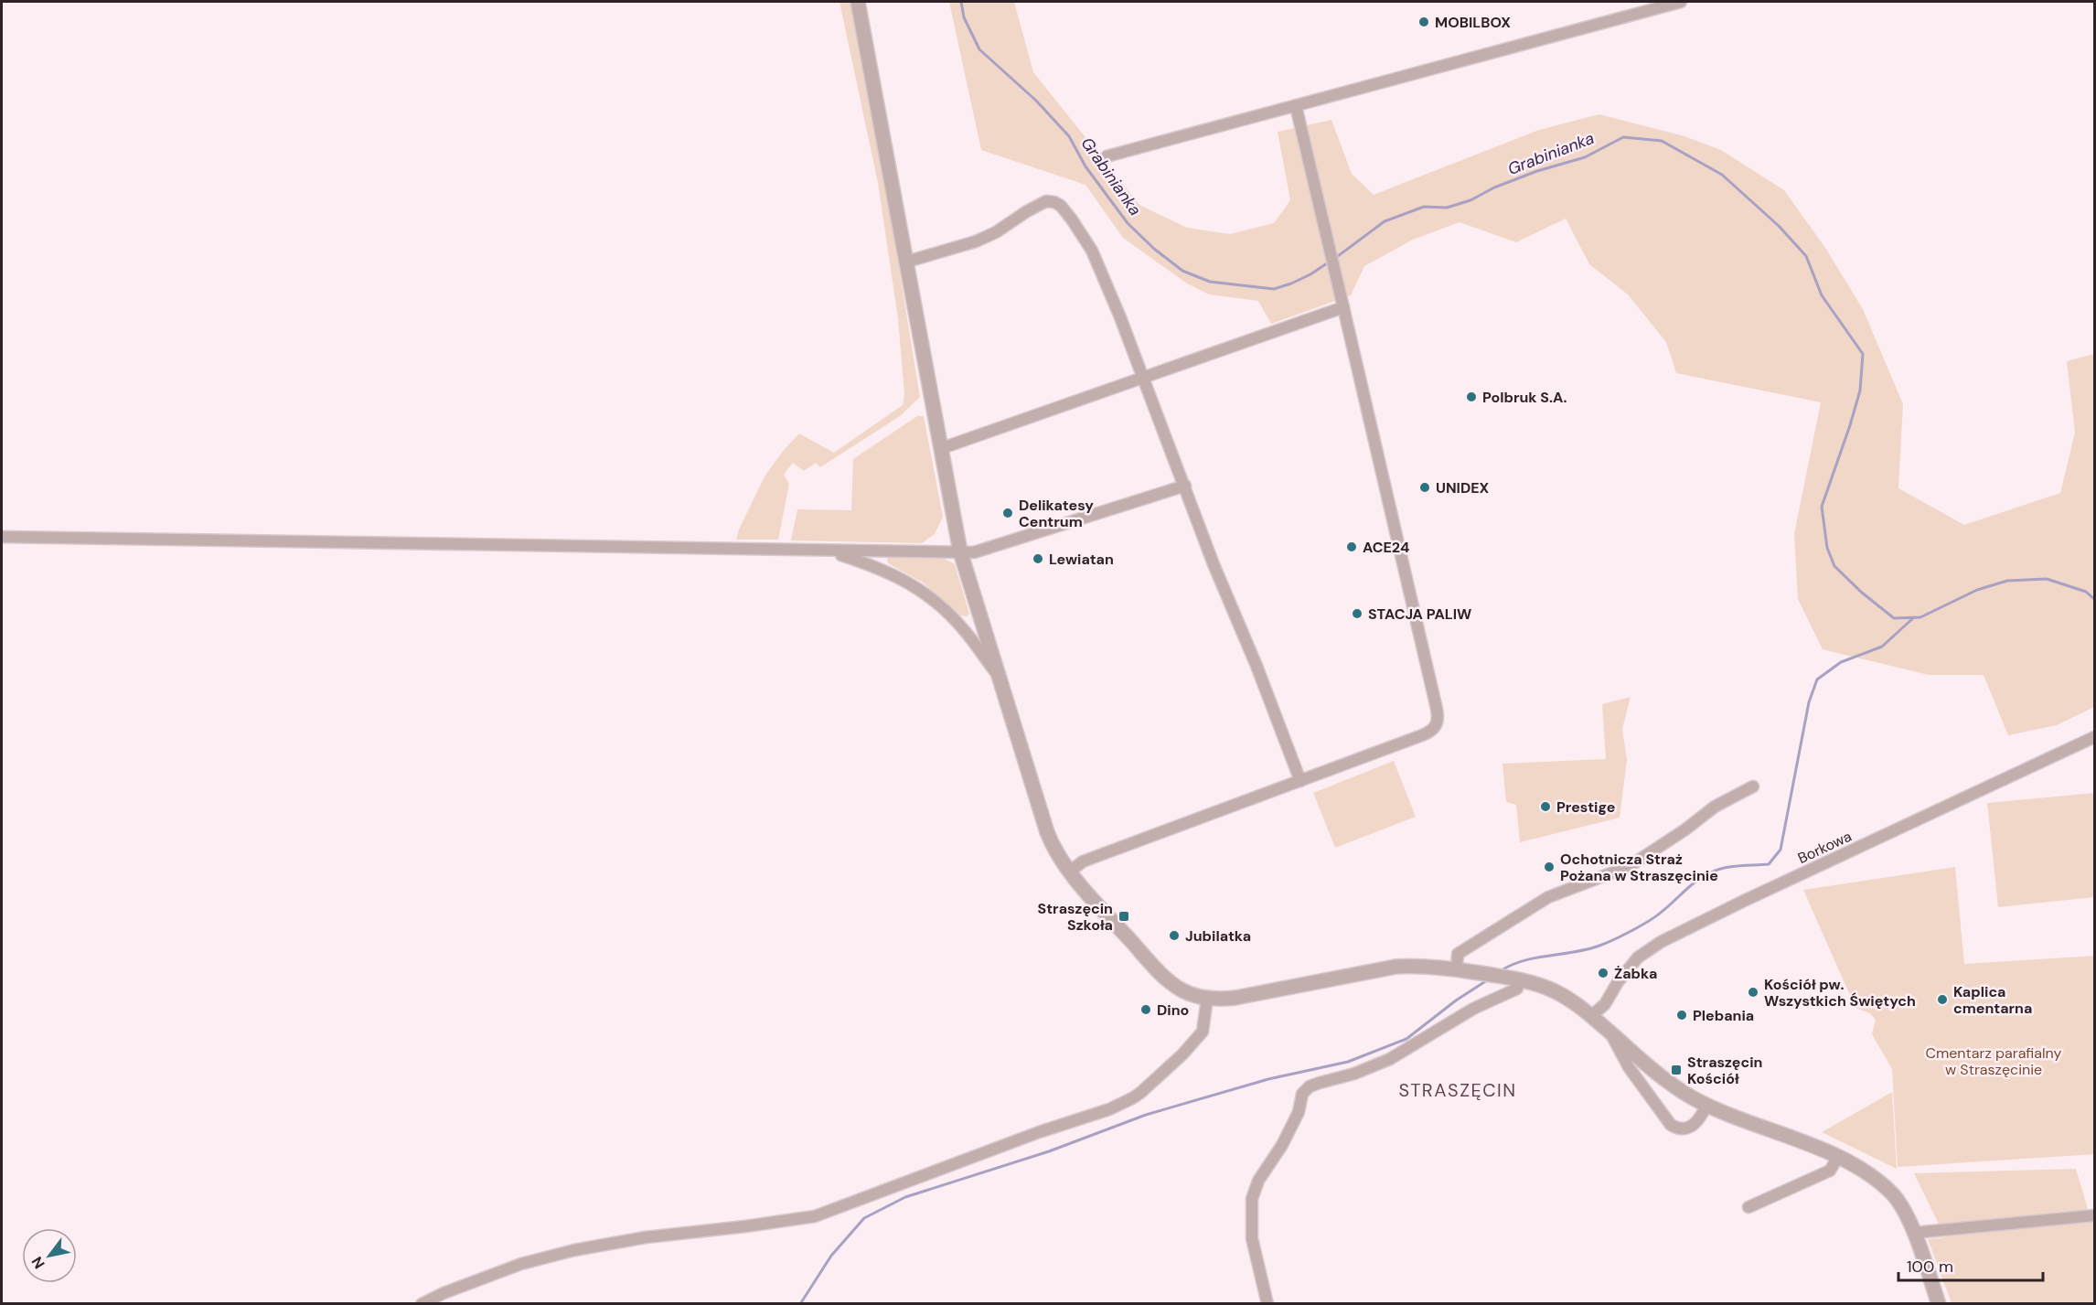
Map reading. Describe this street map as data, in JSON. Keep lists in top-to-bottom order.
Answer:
{
  "streets": {
    "street": ["Borkowa"]
  },
  "districts": ["STRASZĘCIN"],
  "water": ["Grabinianka"],
  "parks": ["Cmentarz parafialny w Straszęcinie"],
  "places": {
    "other": [
      "MOBILBOX",
      "Polbruk S.A.",
      "UNIDEX",
      "Delikatesy Centrum",
      "ACE24",
      "Lewiatan",
      "STACJA PALIW",
      "Prestige",
      "Ochotnicza Straż Pożana w Straszęcinie",
      "Jubilatka",
      "Żabka",
      "Kościół pw. Wszystkich Świętych",
      "Kaplica cmentarna",
      "Dino",
      "Plebania"
    ],
    "transit": ["Straszęcin Szkoła", "Straszęcin Kościół"]
  },
  "scale_bar": "100 m",
  "north": "bottom left"
}
